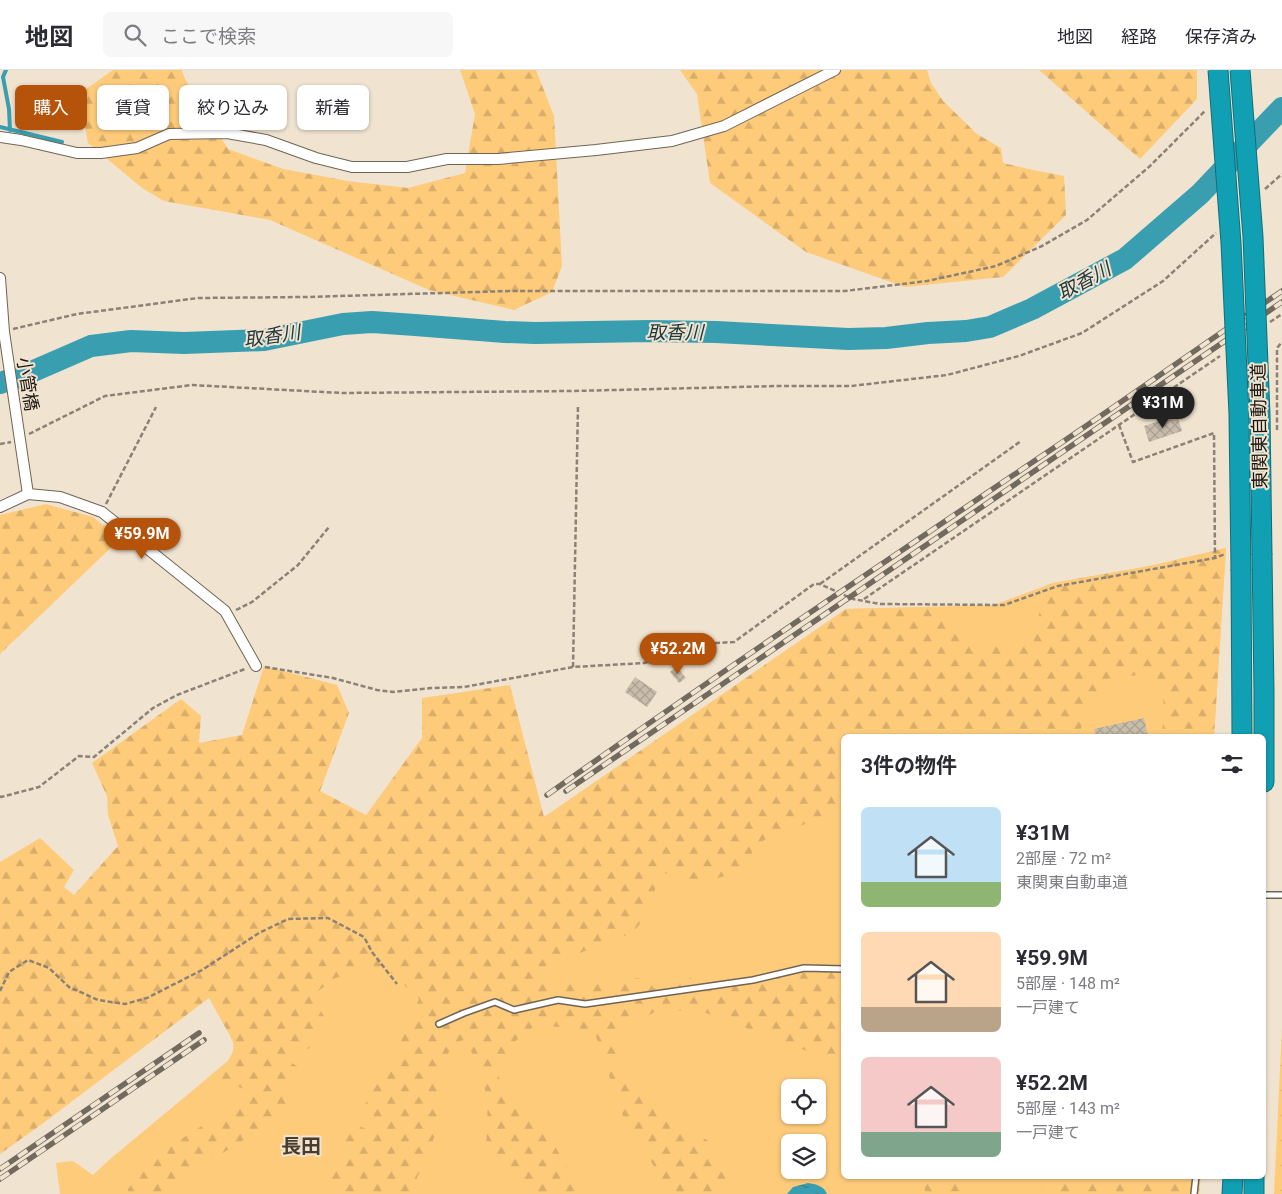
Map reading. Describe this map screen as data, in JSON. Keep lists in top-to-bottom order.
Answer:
{
  "streets": {
    "highway": ["東関東自動車道"],
    "street": ["小管橋"]
  },
  "districts": ["長田"],
  "water": ["取香川"],
  "page": {
    "header": "地図",
    "search": "ここで検索",
    "nav": ["地図", "経路", "保存済み"],
    "chip": [
      "購入",
      "賃貸",
      "絞り込み",
      "新着"
    ],
    "price": ["¥31M", "¥59.9M", "¥52.2M"],
    "heading": "3件の物件",
    "list": [
      {
        "name": "¥31M",
        "note": "2部屋 · 72 m² · 東関東自動車道"
      },
      {
        "name": "¥59.9M",
        "note": "5部屋 · 148 m² · 一戸建て"
      },
      {
        "name": "¥52.2M",
        "note": "5部屋 · 143 m² · 一戸建て"
      }
    ]
  }
}
